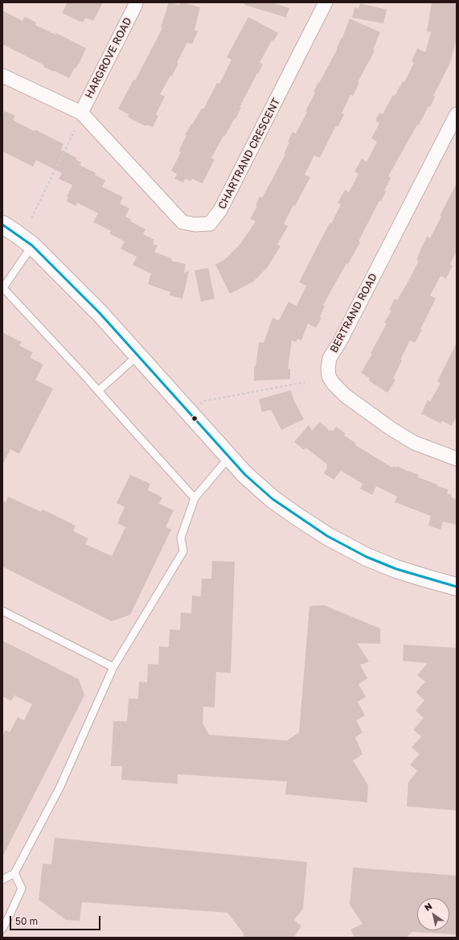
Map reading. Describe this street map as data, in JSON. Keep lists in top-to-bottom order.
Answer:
{
  "streets": {
    "street": ["HARGROVE ROAD", "CHARTRAND CRESCENT", "BERTRAND ROAD"]
  },
  "crossings": [
    ["HARGROVE ROAD", "CHARTRAND CRESCENT"]
  ],
  "scale_bar": "50 m",
  "north": "top left"
}
